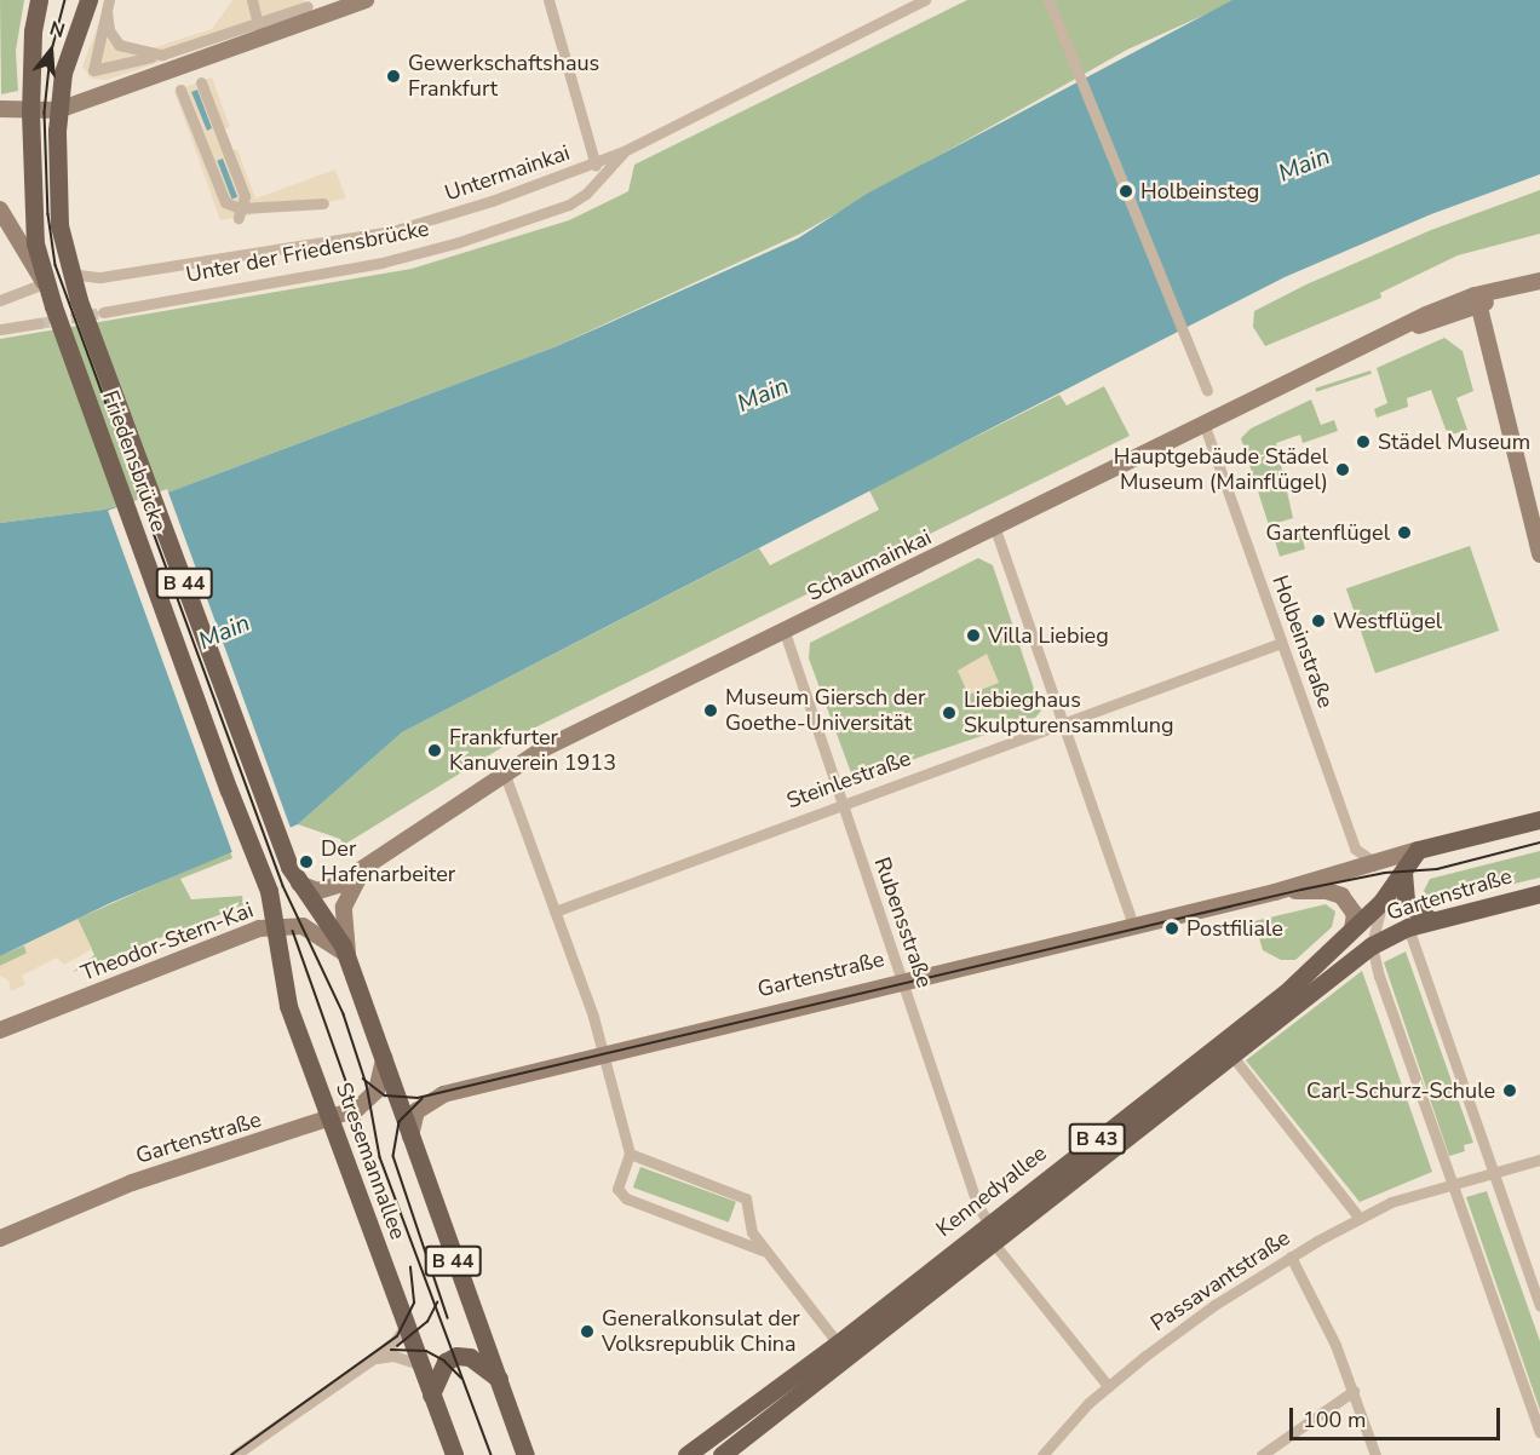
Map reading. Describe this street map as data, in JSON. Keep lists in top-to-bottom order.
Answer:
{
  "streets": {
    "main road": [
      "Friedensbrücke",
      "B 44",
      "Gartenstraße",
      "B 43",
      "Stresemannallee",
      "Kennedyallee"
    ],
    "street": [
      "Untermainkai",
      "Unter der Friedensbrücke",
      "Schaumainkai",
      "Holbeinstraße",
      "Steinlestraße",
      "Rubensstraße",
      "Theodor-Stern-Kai",
      "Passavantstraße"
    ]
  },
  "crossings": [
    ["Untermainkai", "Unter der Friedensbrücke"],
    ["Untermainkai", "Friedensbrücke"],
    ["Untermainkai", "B 44"],
    ["Friedensbrücke", "Schaumainkai"],
    ["Friedensbrücke", "B 44"],
    ["Friedensbrücke", "Stresemannallee"],
    ["Schaumainkai", "Holbeinstraße"],
    ["Schaumainkai", "Rubensstraße"],
    ["Schaumainkai", "Stresemannallee"],
    ["Holbeinstraße", "Steinlestraße"],
    ["Holbeinstraße", "Gartenstraße"],
    ["Steinlestraße", "Rubensstraße"],
    ["Gartenstraße", "Rubensstraße"],
    ["Gartenstraße", "Stresemannallee"],
    ["Gartenstraße", "Kennedyallee"],
    ["Rubensstraße", "Kennedyallee"],
    ["Rubensstraße", "Passavantstraße"],
    ["Theodor-Stern-Kai", "Stresemannallee"]
  ],
  "water": ["Main"],
  "places": [
    "Gewerkschaftshaus Frankfurt",
    "Holbeinsteg",
    "Städel Museum",
    "Hauptgebäude Städel Museum (Mainflügel)",
    "Gartenflügel",
    "Westflügel",
    "Villa Liebieg",
    "Museum Giersch der Goethe-Universität",
    "Liebieghaus Skulpturensammlung",
    "Frankfurter Kanuverein 1913",
    "Der Hafenarbeiter",
    "Postfiliale",
    "Carl-Schurz-Schule",
    "Generalkonsulat der Volksrepublik China"
  ],
  "scale_bar": "100 m",
  "north": "top"
}
